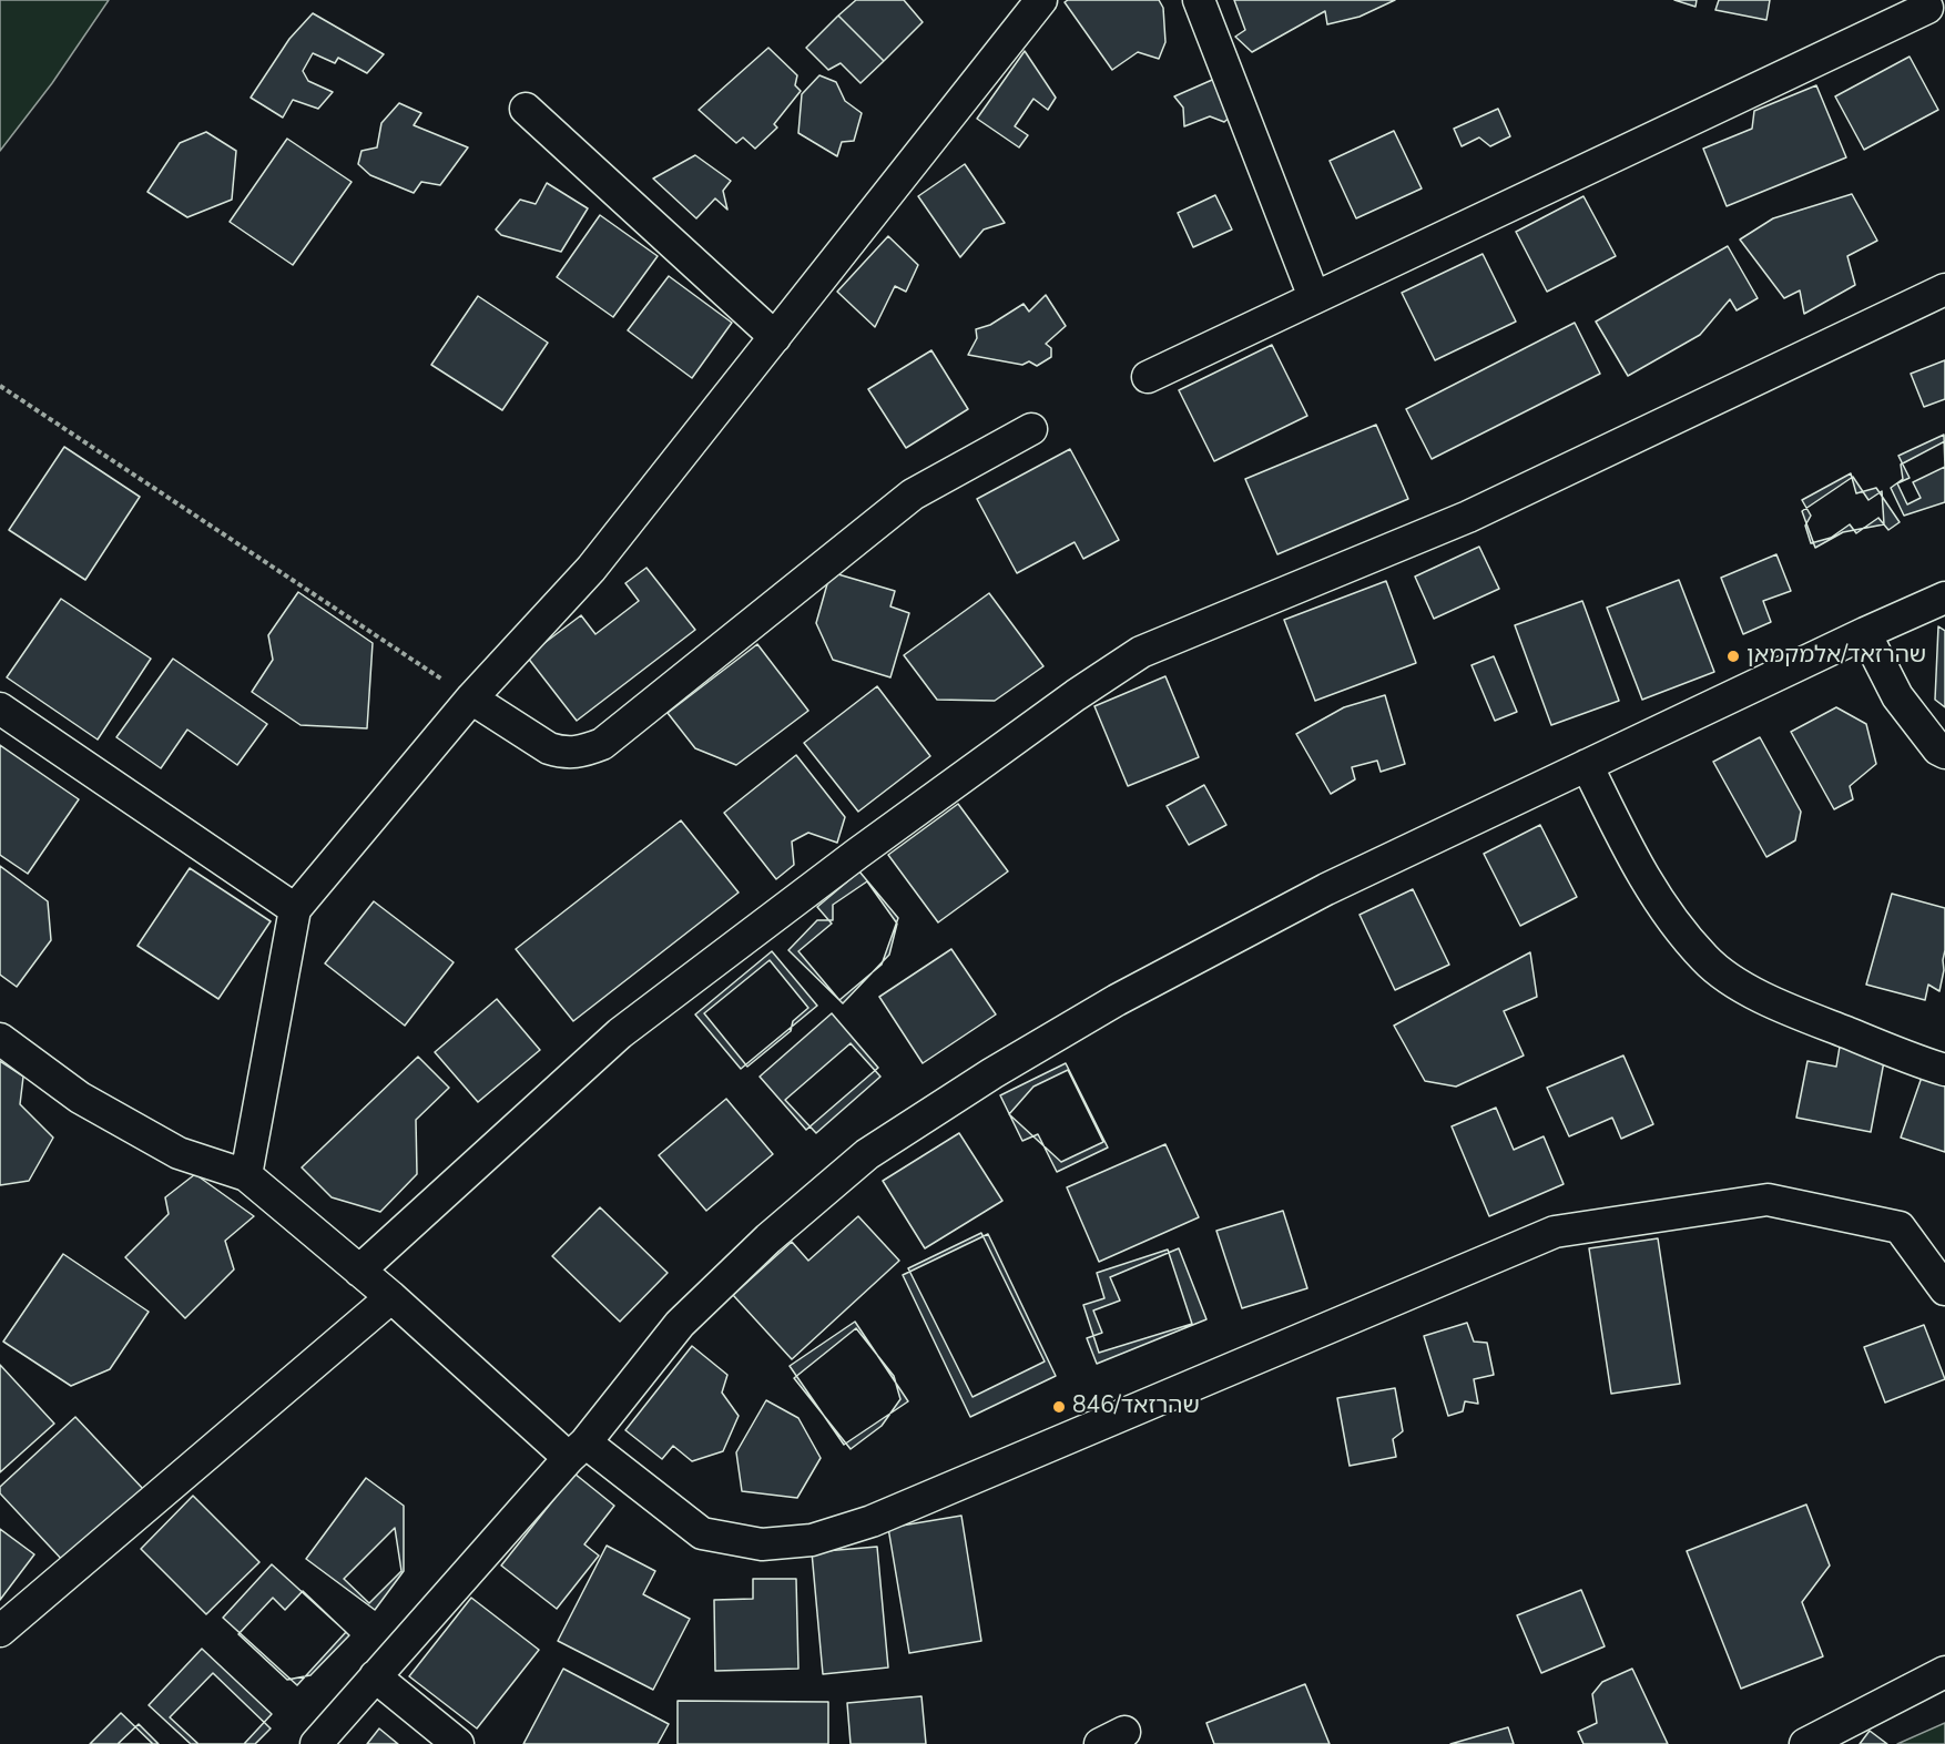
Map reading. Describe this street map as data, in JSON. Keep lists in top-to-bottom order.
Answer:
{
  "places": ["שהרזאד/אלמקמאן", "846/שהרזאד"]
}
